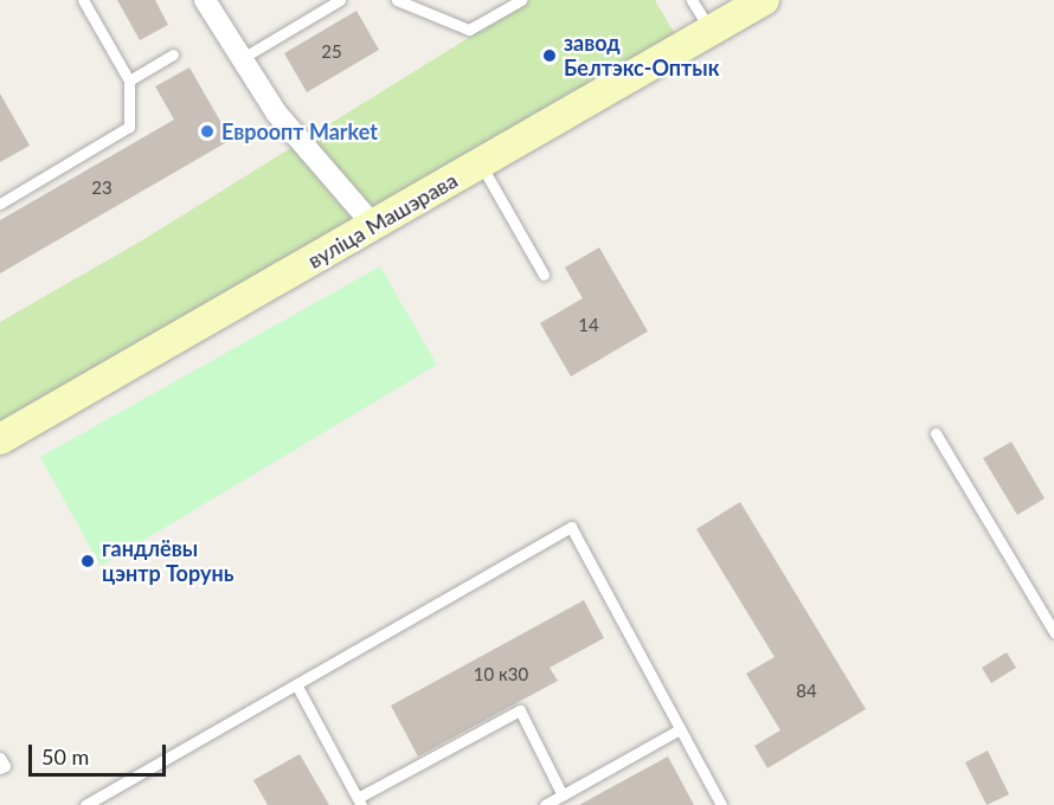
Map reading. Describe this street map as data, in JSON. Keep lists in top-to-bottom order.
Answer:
{
  "streets": {
    "street": ["вуліца Машэрава"]
  },
  "places": ["завод Белтэкс-Оптык", "Евроопт Market", "гандлёвы цэнтр Торунь"],
  "house_numbers": [
    "25",
    "23",
    "14",
    "10 к30",
    "84"
  ],
  "scale_bar": "50 m"
}
